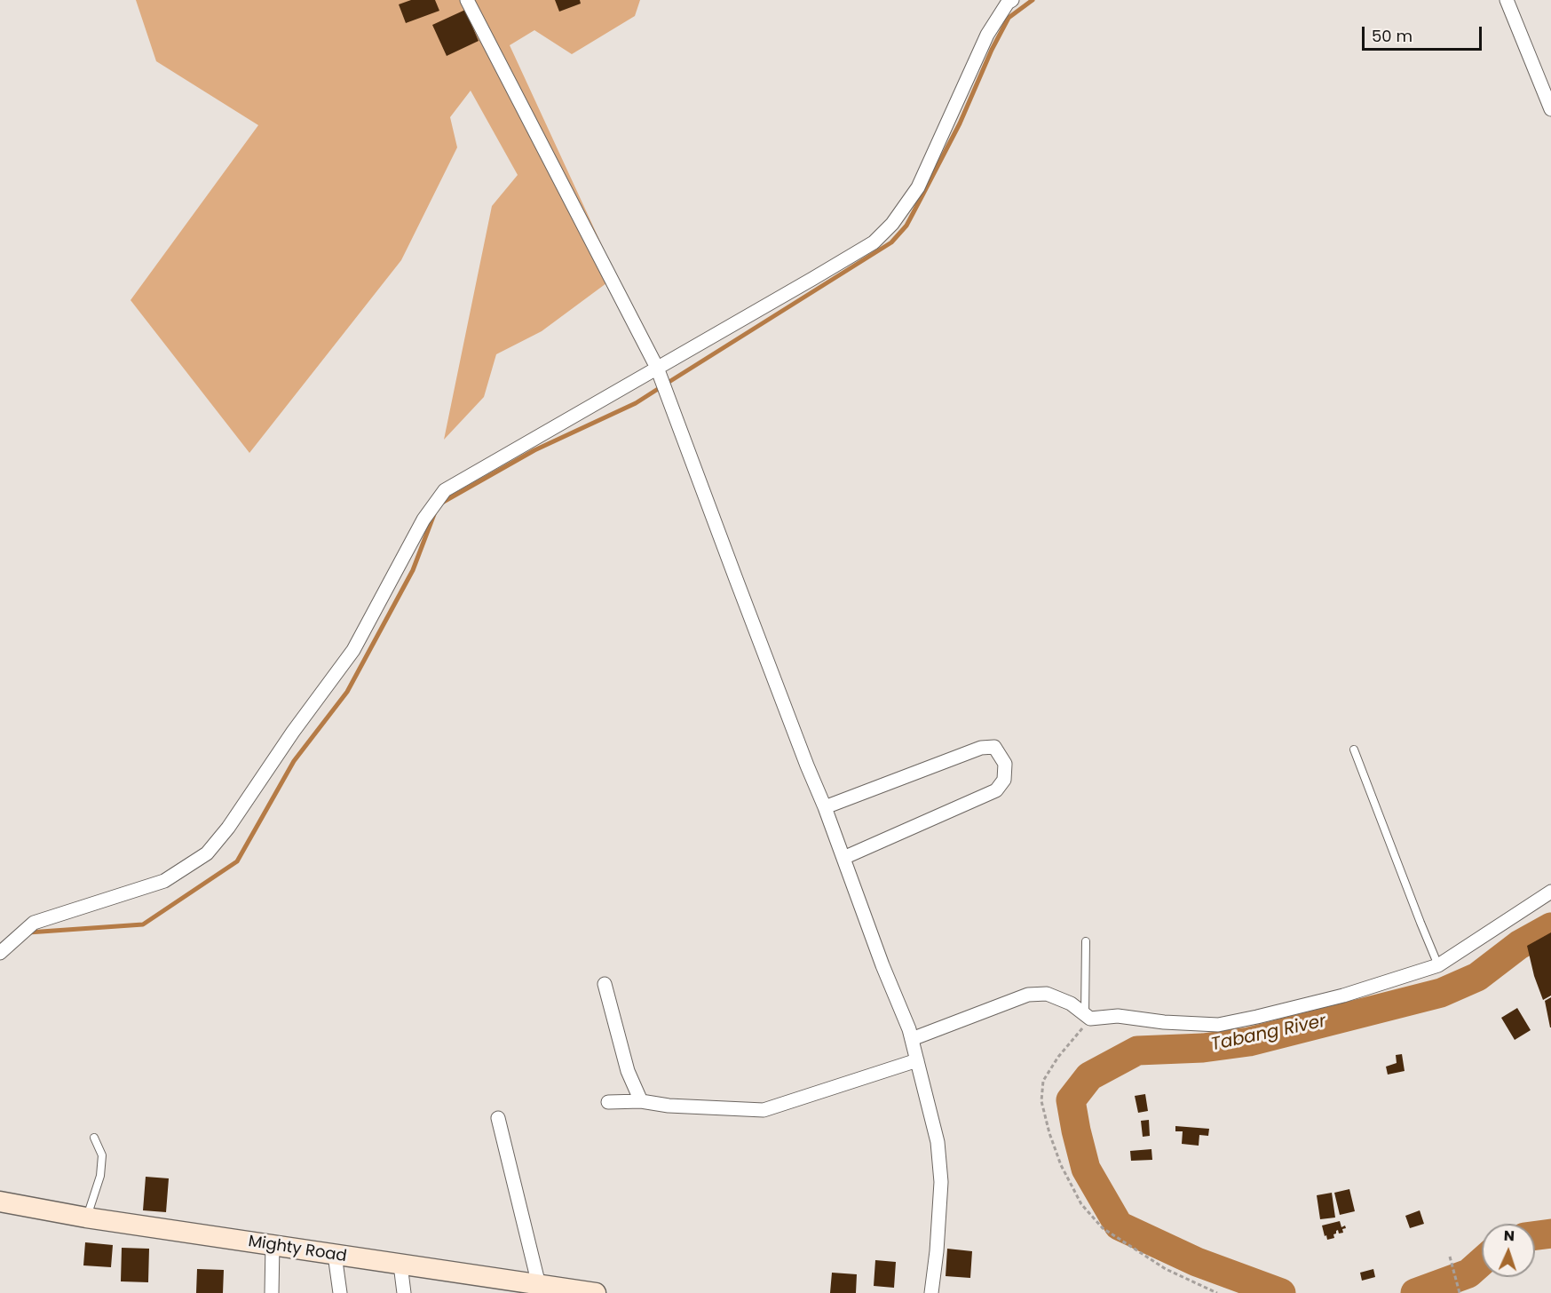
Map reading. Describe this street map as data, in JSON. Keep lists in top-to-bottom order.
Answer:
{
  "streets": {
    "street": ["Mighty Road"]
  },
  "water": ["Tabang River"],
  "scale_bar": "50 m",
  "north": "top"
}
